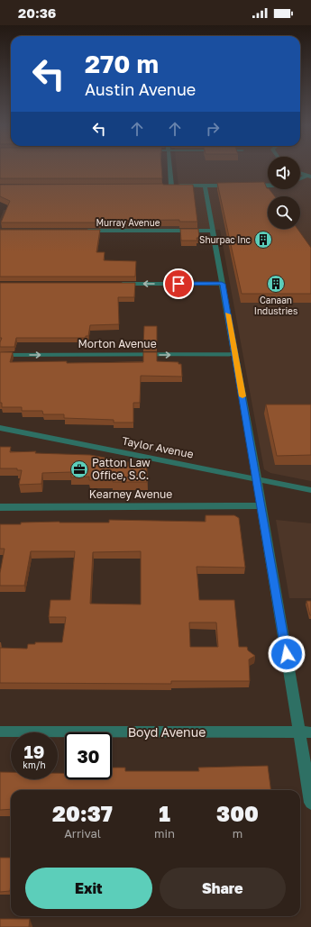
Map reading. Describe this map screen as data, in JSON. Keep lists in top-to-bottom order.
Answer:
{
  "streets": {
    "street": [
      "Murray Avenue",
      "Morton Avenue",
      "Taylor Avenue",
      "Kearney Avenue",
      "Boyd Avenue"
    ]
  },
  "places": {
    "building": ["Shurpac Inc", "Canaan Industries"],
    "office": ["Patton Law Office, S.C."]
  },
  "page": {
    "status": "20:36",
    "turn": ["270 m", "Austin Avenue"],
    "speed": "19 km/h",
    "limit": "30",
    "eta": [
      "20:37",
      "Arrival",
      "1",
      "min",
      "300",
      "m"
    ],
    "buttons": ["Exit", "Share"]
  }
}
